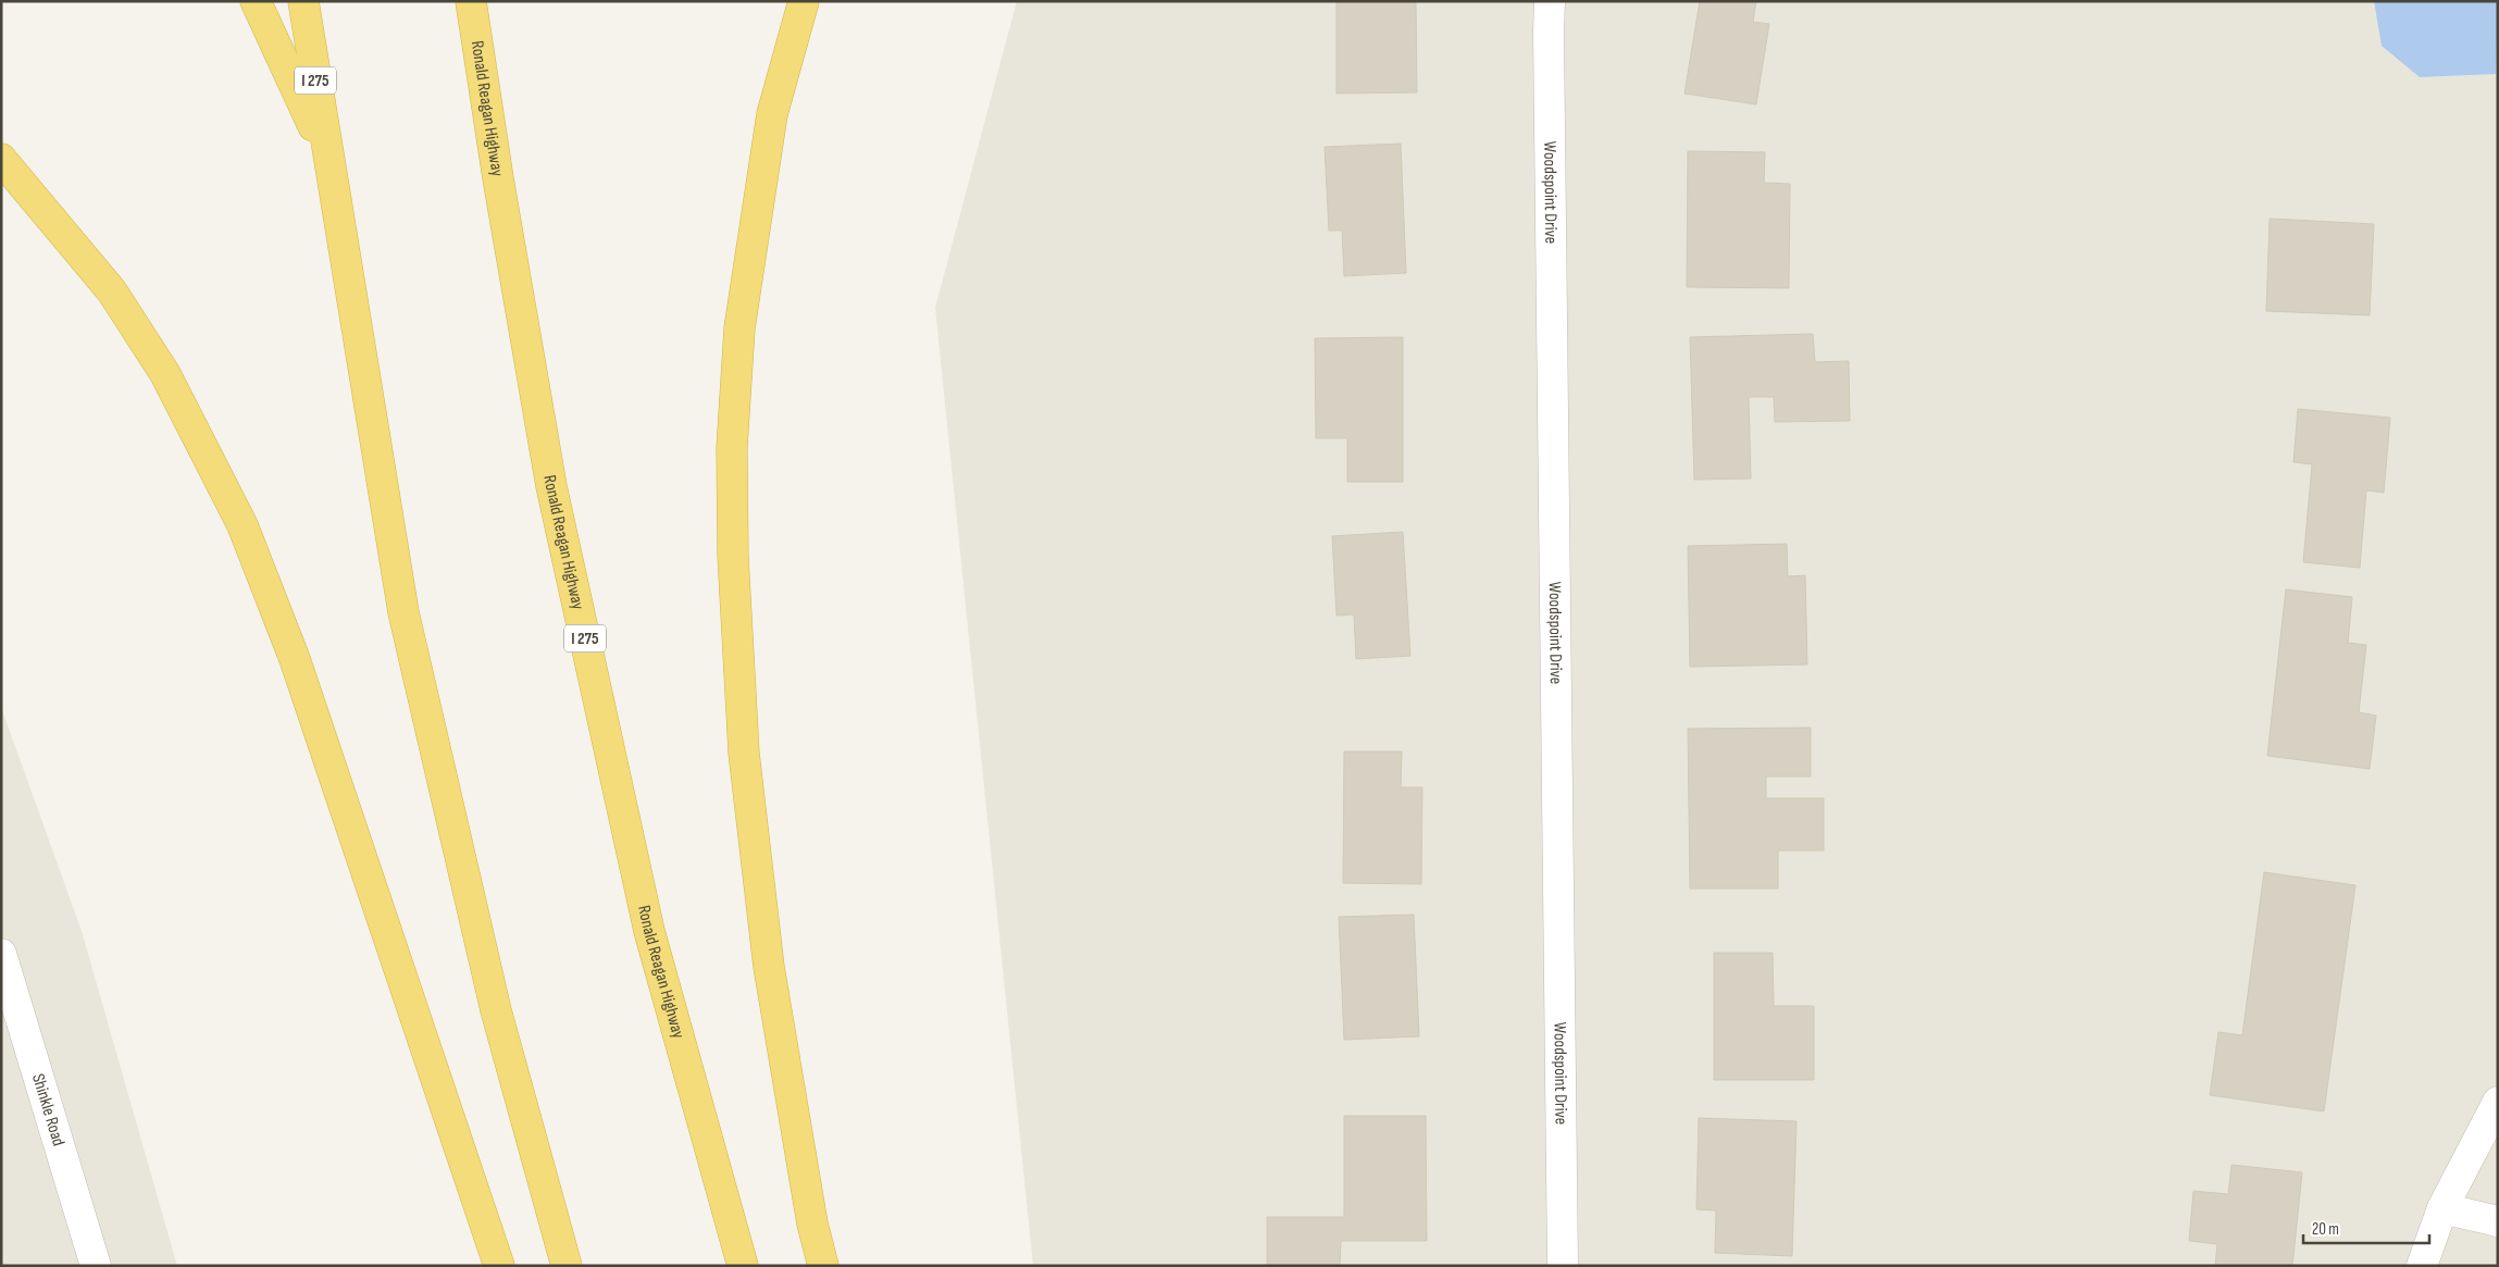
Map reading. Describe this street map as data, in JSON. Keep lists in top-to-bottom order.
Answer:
{
  "streets": {
    "highway": ["I 275", "Ronald Reagan Highway"],
    "street": ["Woodspoint Drive", "Shinkle Road"]
  },
  "scale_bar": "20 m"
}
